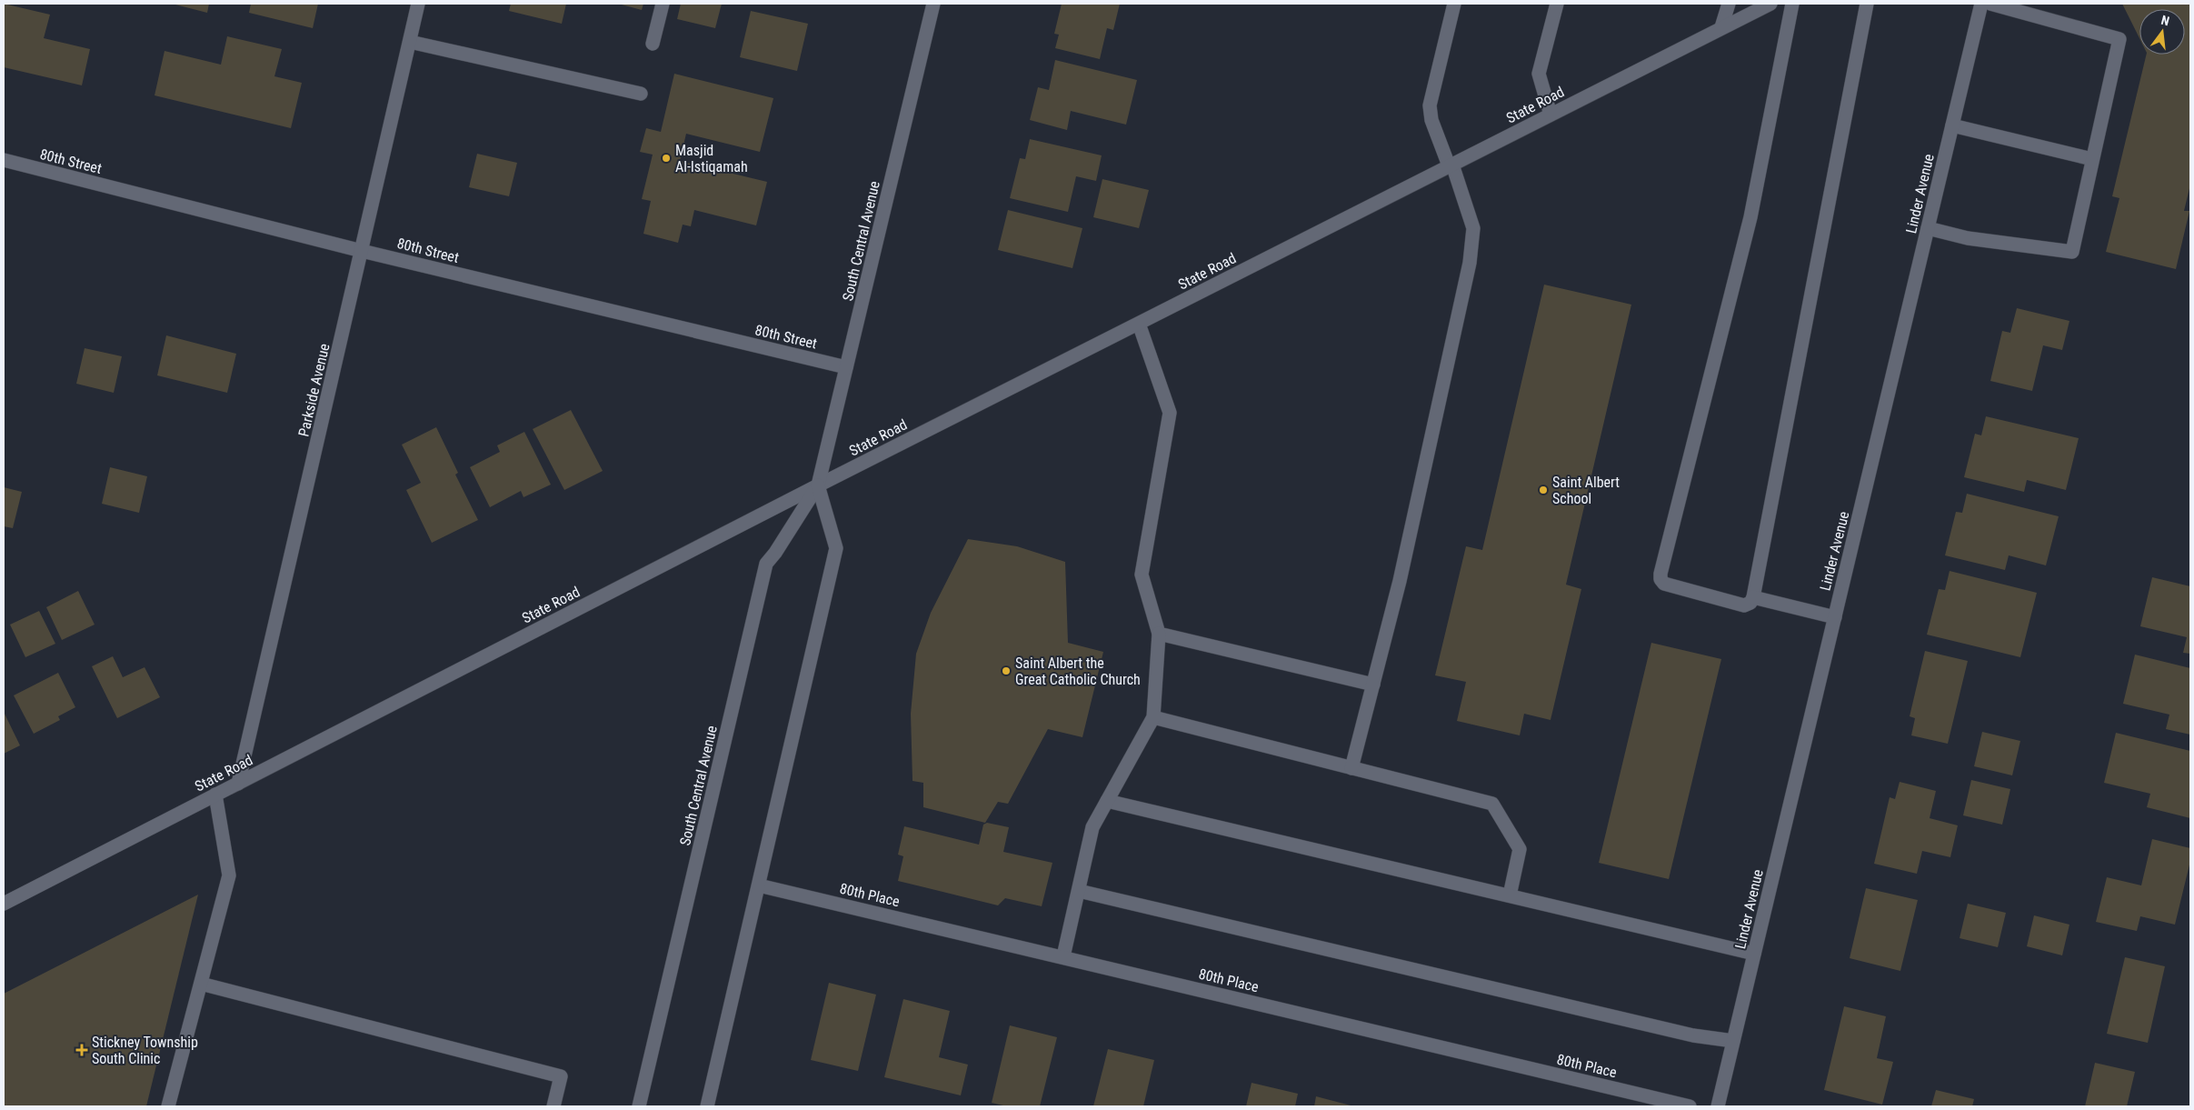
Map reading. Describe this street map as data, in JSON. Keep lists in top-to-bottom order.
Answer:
{
  "streets": {
    "street": [
      "State Road",
      "80th Street",
      "Linder Avenue",
      "South Central Avenue",
      "Parkside Avenue",
      "80th Place"
    ]
  },
  "crossings": [
    ["State Road", "South Central Avenue"],
    ["State Road", "Parkside Avenue"],
    ["80th Street", "South Central Avenue"],
    ["80th Street", "Parkside Avenue"],
    ["South Central Avenue", "80th Place"]
  ],
  "places": {
    "other": ["Masjid Al-Istiqamah", "Saint Albert School", "Saint Albert the Great Catholic Church"],
    "health": ["Stickney Township South Clinic"]
  },
  "north": "top"
}
